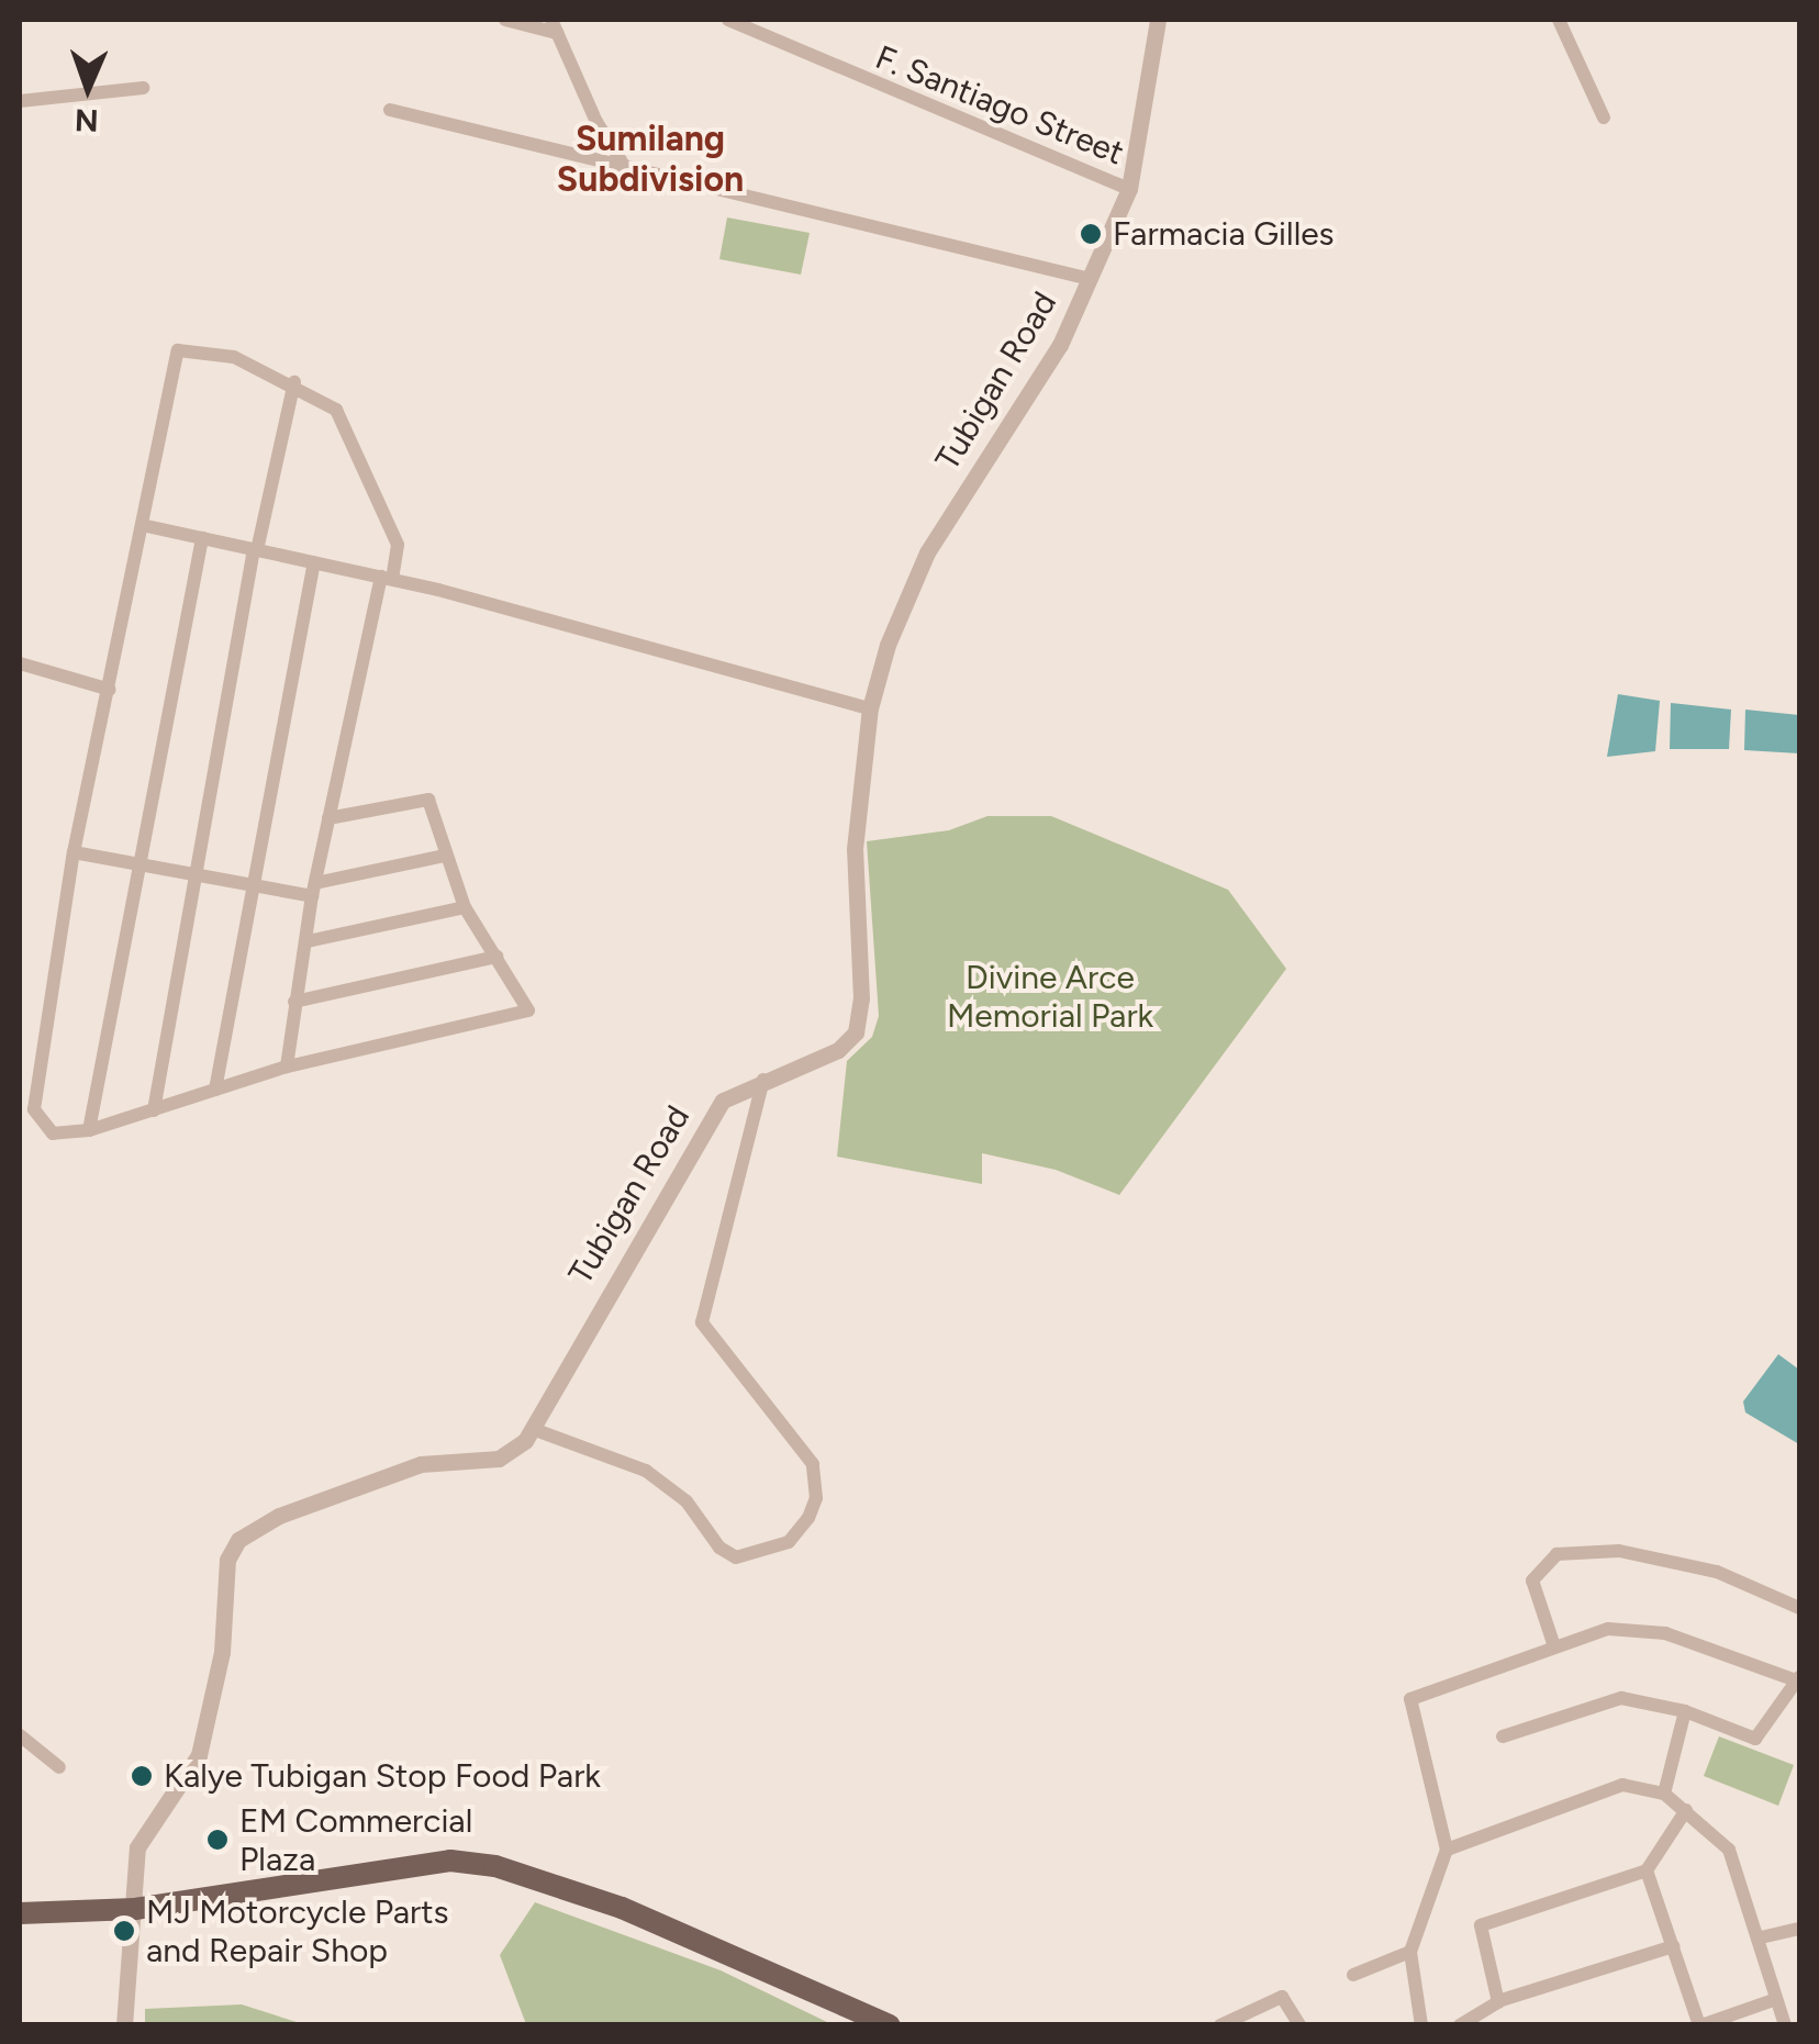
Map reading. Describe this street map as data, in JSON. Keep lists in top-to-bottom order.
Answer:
{
  "streets": {
    "street": ["F. Santiago Street", "Tubigan Road"]
  },
  "crossings": [
    ["F. Santiago Street", "Tubigan Road"]
  ],
  "districts": ["Sumilang Subdivision"],
  "parks": ["Divine Arce Memorial Park"],
  "places": [
    "Farmacia Gilles",
    "Kalye Tubigan Stop Food Park",
    "EM Commercial Plaza",
    "MJ Motorcycle Parts and Repair Shop"
  ],
  "north": "bottom"
}
